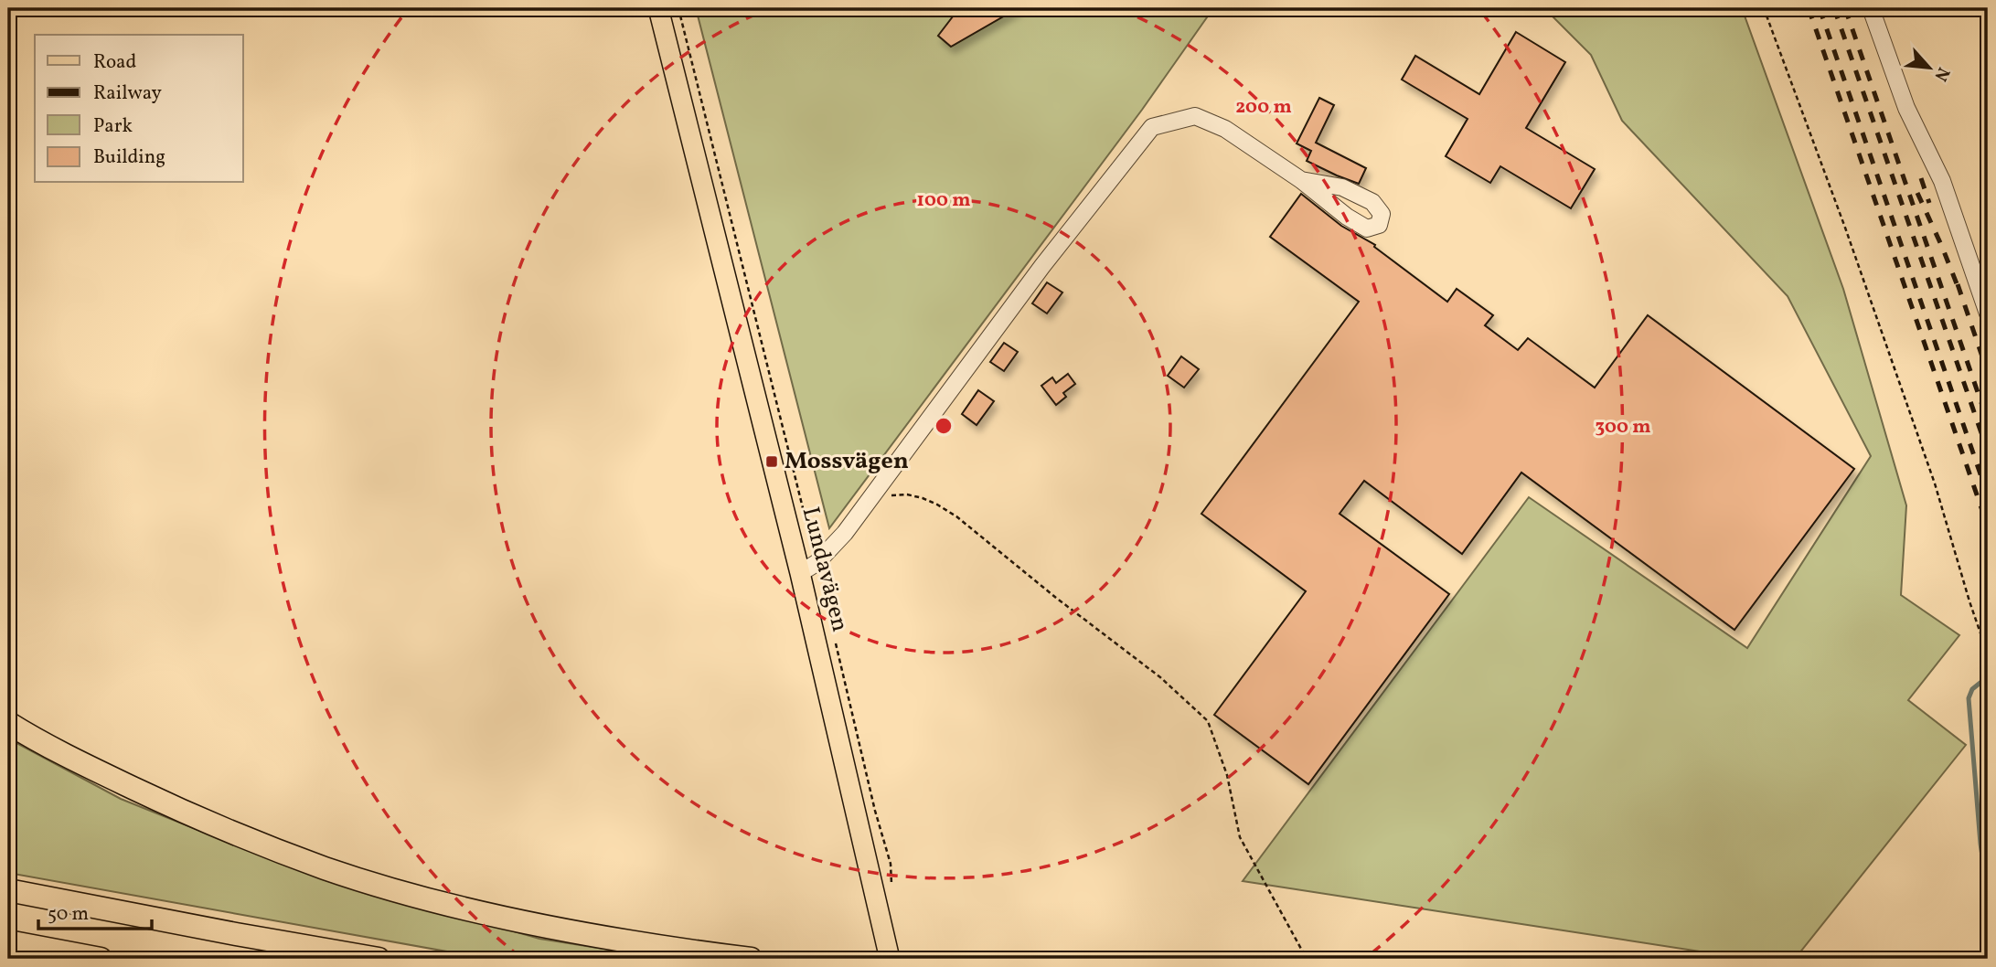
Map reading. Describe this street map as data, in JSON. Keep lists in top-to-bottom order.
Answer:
{
  "streets": {
    "main road": ["Lundavägen"]
  },
  "places": {
    "transit": ["Mossvägen"]
  },
  "legend": [
    "Road",
    "Railway",
    "Park",
    "Building"
  ],
  "scale_bar": "50 m",
  "north": "bottom right",
  "rings": ["200 m", "100 m", "300 m"]
}
